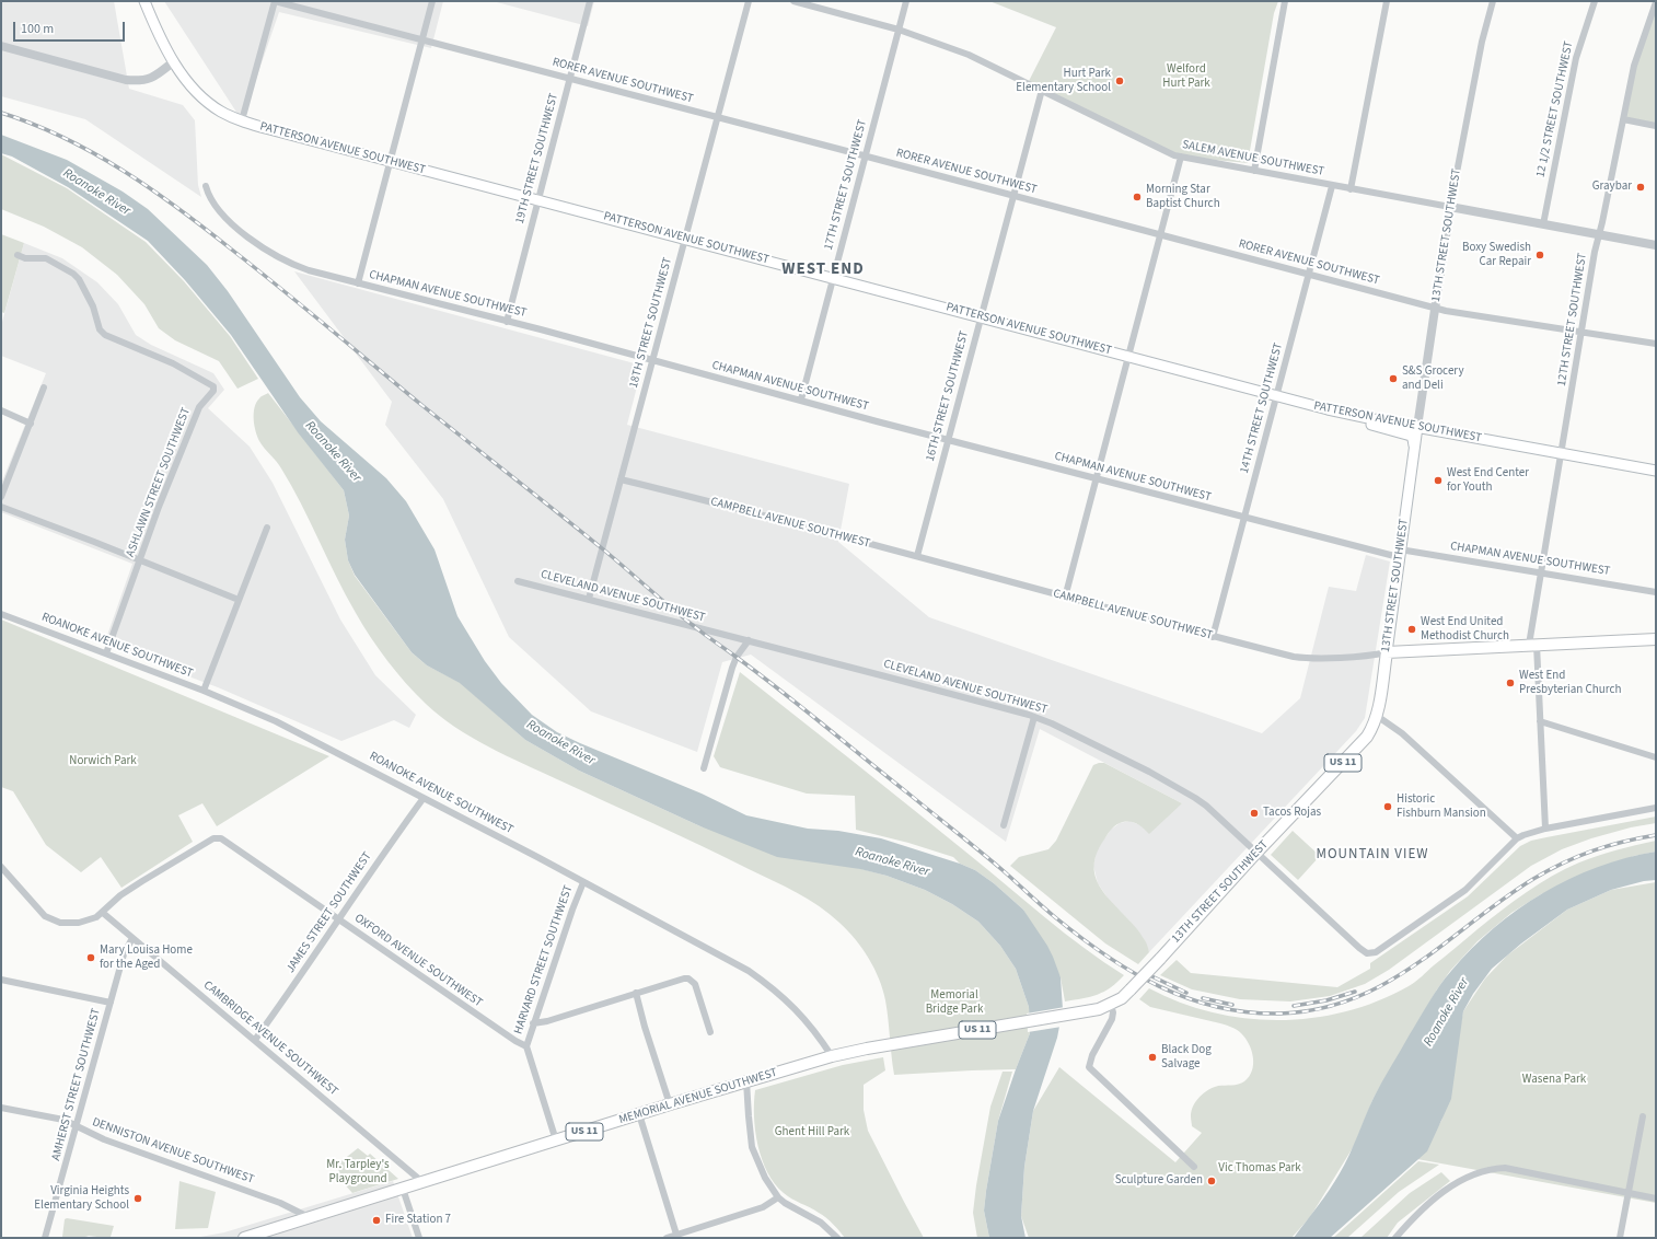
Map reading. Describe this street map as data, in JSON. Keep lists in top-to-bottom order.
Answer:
{
  "streets": {
    "main road": [
      "PATTERSON AVENUE SOUTHWEST",
      "13TH STREET SOUTHWEST",
      "CAMPBELL AVENUE SOUTHWEST",
      "US 11",
      "MEMORIAL AVENUE SOUTHWEST"
    ],
    "street": [
      "RORER AVENUE SOUTHWEST",
      "12 1/2 STREET SOUTHWEST",
      "19TH STREET SOUTHWEST",
      "SALEM AVENUE SOUTHWEST",
      "17TH STREET SOUTHWEST",
      "CHAPMAN AVENUE SOUTHWEST",
      "12TH STREET SOUTHWEST",
      "18TH STREET SOUTHWEST",
      "16TH STREET SOUTHWEST",
      "14TH STREET SOUTHWEST",
      "ASHLAWN STREET SOUTHWEST",
      "CLEVELAND AVENUE SOUTHWEST",
      "ROANOKE AVENUE SOUTHWEST",
      "JAMES STREET SOUTHWEST",
      "HARVARD STREET SOUTHWEST",
      "OXFORD AVENUE SOUTHWEST",
      "CAMBRIDGE AVENUE SOUTHWEST",
      "AMHERST STREET SOUTHWEST",
      "DENNISTON AVENUE SOUTHWEST"
    ]
  },
  "crossings": [
    ["RORER AVENUE SOUTHWEST", "19TH STREET SOUTHWEST"],
    ["RORER AVENUE SOUTHWEST", "17TH STREET SOUTHWEST"],
    ["RORER AVENUE SOUTHWEST", "13TH STREET SOUTHWEST"],
    ["RORER AVENUE SOUTHWEST", "12TH STREET SOUTHWEST"],
    ["RORER AVENUE SOUTHWEST", "18TH STREET SOUTHWEST"],
    ["RORER AVENUE SOUTHWEST", "16TH STREET SOUTHWEST"],
    ["RORER AVENUE SOUTHWEST", "14TH STREET SOUTHWEST"],
    ["12 1/2 STREET SOUTHWEST", "SALEM AVENUE SOUTHWEST"],
    ["PATTERSON AVENUE SOUTHWEST", "19TH STREET SOUTHWEST"],
    ["PATTERSON AVENUE SOUTHWEST", "17TH STREET SOUTHWEST"],
    ["PATTERSON AVENUE SOUTHWEST", "13TH STREET SOUTHWEST"],
    ["PATTERSON AVENUE SOUTHWEST", "12TH STREET SOUTHWEST"],
    ["PATTERSON AVENUE SOUTHWEST", "18TH STREET SOUTHWEST"],
    ["PATTERSON AVENUE SOUTHWEST", "16TH STREET SOUTHWEST"],
    ["PATTERSON AVENUE SOUTHWEST", "14TH STREET SOUTHWEST"],
    ["19TH STREET SOUTHWEST", "CHAPMAN AVENUE SOUTHWEST"],
    ["SALEM AVENUE SOUTHWEST", "17TH STREET SOUTHWEST"],
    ["SALEM AVENUE SOUTHWEST", "13TH STREET SOUTHWEST"],
    ["SALEM AVENUE SOUTHWEST", "12TH STREET SOUTHWEST"],
    ["SALEM AVENUE SOUTHWEST", "16TH STREET SOUTHWEST"],
    ["SALEM AVENUE SOUTHWEST", "14TH STREET SOUTHWEST"],
    ["17TH STREET SOUTHWEST", "CHAPMAN AVENUE SOUTHWEST"],
    ["13TH STREET SOUTHWEST", "CHAPMAN AVENUE SOUTHWEST"],
    ["13TH STREET SOUTHWEST", "CAMPBELL AVENUE SOUTHWEST"],
    ["13TH STREET SOUTHWEST", "CLEVELAND AVENUE SOUTHWEST"],
    ["13TH STREET SOUTHWEST", "MEMORIAL AVENUE SOUTHWEST"],
    ["CHAPMAN AVENUE SOUTHWEST", "12TH STREET SOUTHWEST"],
    ["CHAPMAN AVENUE SOUTHWEST", "18TH STREET SOUTHWEST"],
    ["CHAPMAN AVENUE SOUTHWEST", "16TH STREET SOUTHWEST"],
    ["CHAPMAN AVENUE SOUTHWEST", "14TH STREET SOUTHWEST"],
    ["12TH STREET SOUTHWEST", "CAMPBELL AVENUE SOUTHWEST"],
    ["18TH STREET SOUTHWEST", "CAMPBELL AVENUE SOUTHWEST"],
    ["18TH STREET SOUTHWEST", "CLEVELAND AVENUE SOUTHWEST"],
    ["16TH STREET SOUTHWEST", "CAMPBELL AVENUE SOUTHWEST"],
    ["14TH STREET SOUTHWEST", "CAMPBELL AVENUE SOUTHWEST"],
    ["ASHLAWN STREET SOUTHWEST", "ROANOKE AVENUE SOUTHWEST"],
    ["ROANOKE AVENUE SOUTHWEST", "JAMES STREET SOUTHWEST"],
    ["ROANOKE AVENUE SOUTHWEST", "HARVARD STREET SOUTHWEST"],
    ["ROANOKE AVENUE SOUTHWEST", "MEMORIAL AVENUE SOUTHWEST"],
    ["JAMES STREET SOUTHWEST", "OXFORD AVENUE SOUTHWEST"],
    ["JAMES STREET SOUTHWEST", "CAMBRIDGE AVENUE SOUTHWEST"],
    ["HARVARD STREET SOUTHWEST", "OXFORD AVENUE SOUTHWEST"],
    ["OXFORD AVENUE SOUTHWEST", "CAMBRIDGE AVENUE SOUTHWEST"],
    ["CAMBRIDGE AVENUE SOUTHWEST", "AMHERST STREET SOUTHWEST"],
    ["CAMBRIDGE AVENUE SOUTHWEST", "MEMORIAL AVENUE SOUTHWEST"],
    ["AMHERST STREET SOUTHWEST", "DENNISTON AVENUE SOUTHWEST"],
    ["MEMORIAL AVENUE SOUTHWEST", "DENNISTON AVENUE SOUTHWEST"]
  ],
  "districts": ["WEST END", "MOUNTAIN VIEW"],
  "water": ["Roanoke River"],
  "parks": [
    "Welford Hurt Park",
    "Norwich Park",
    "Memorial Bridge Park",
    "Wasena Park",
    "Ghent Hill Park",
    "Mr. Tarpley's Playground",
    "Vic Thomas Park"
  ],
  "places": [
    "Hurt Park Elementary School",
    "Graybar",
    "Morning Star Baptist Church",
    "Boxy Swedish Car Repair",
    "S&S Grocery and Deli",
    "West End Center for Youth",
    "West End United Methodist Church",
    "West End Presbyterian Church",
    "Historic Fishburn Mansion",
    "Tacos Rojas",
    "Mary Louisa Home for the Aged",
    "Black Dog Salvage",
    "Sculpture Garden",
    "Virginia Heights Elementary School",
    "Fire Station 7"
  ],
  "scale_bar": "100 m"
}
